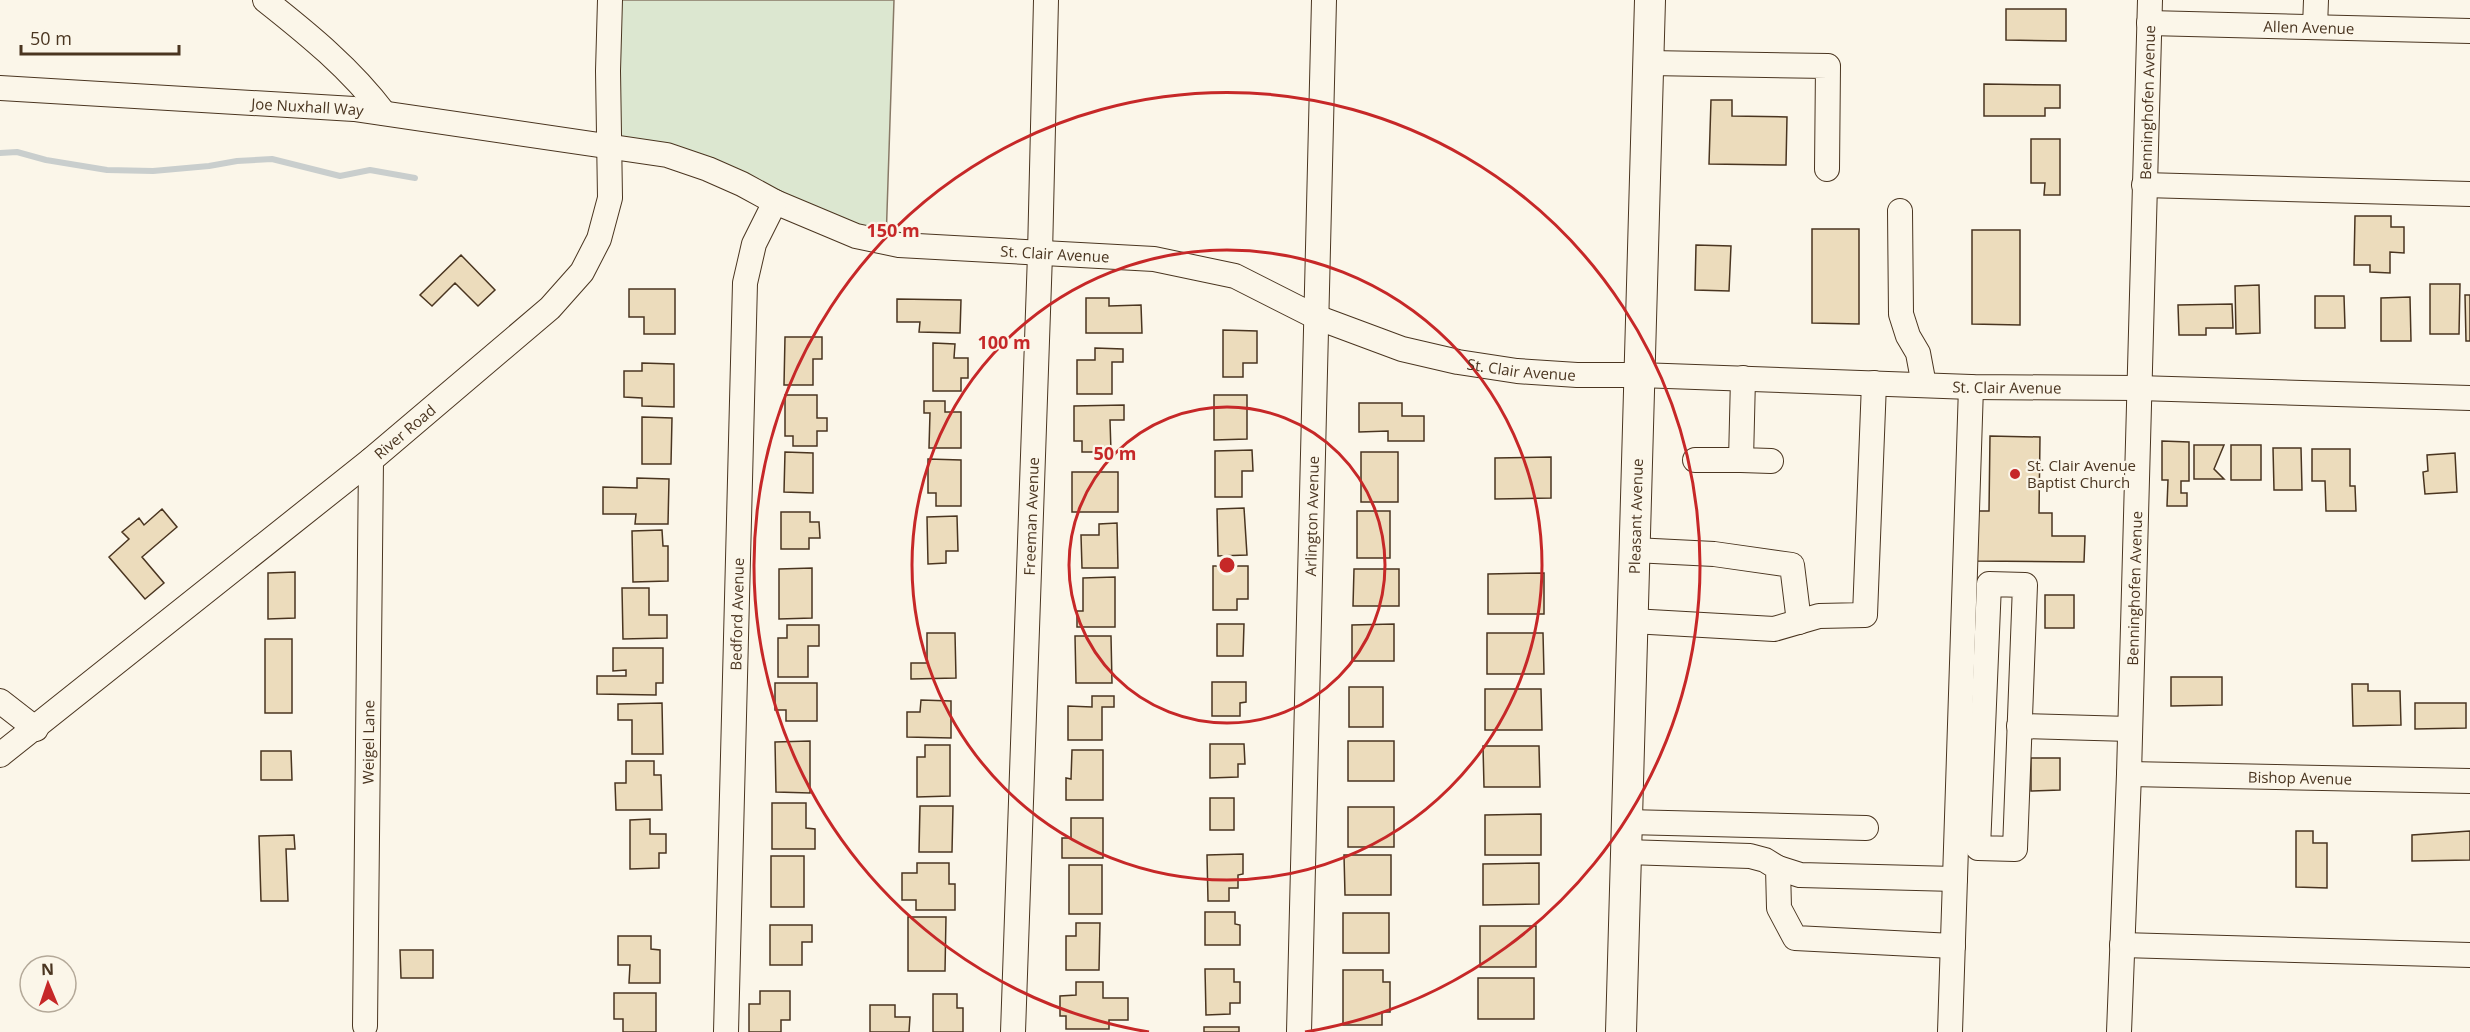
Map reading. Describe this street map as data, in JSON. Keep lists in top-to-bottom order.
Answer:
{
  "streets": {
    "main road": ["Pleasant Avenue"],
    "street": [
      "Allen Avenue",
      "Benninghofen Avenue",
      "Joe Nuxhall Way",
      "St. Clair Avenue",
      "River Road",
      "Freeman Avenue",
      "Arlington Avenue",
      "Bedford Avenue",
      "Weigel Lane",
      "Bishop Avenue"
    ]
  },
  "crossings": [
    ["Allen Avenue", "Benninghofen Avenue"],
    ["Benninghofen Avenue", "St. Clair Avenue"],
    ["Benninghofen Avenue", "Bishop Avenue"],
    ["Joe Nuxhall Way", "St. Clair Avenue"],
    ["Joe Nuxhall Way", "River Road"],
    ["St. Clair Avenue", "River Road"],
    ["St. Clair Avenue", "Freeman Avenue"],
    ["St. Clair Avenue", "Arlington Avenue"],
    ["St. Clair Avenue", "Pleasant Avenue"],
    ["St. Clair Avenue", "Bedford Avenue"],
    ["River Road", "Weigel Lane"]
  ],
  "places": ["St. Clair Avenue Baptist Church"],
  "scale_bar": "50 m",
  "north": "top",
  "rings": ["150 m", "100 m", "50 m"]
}
